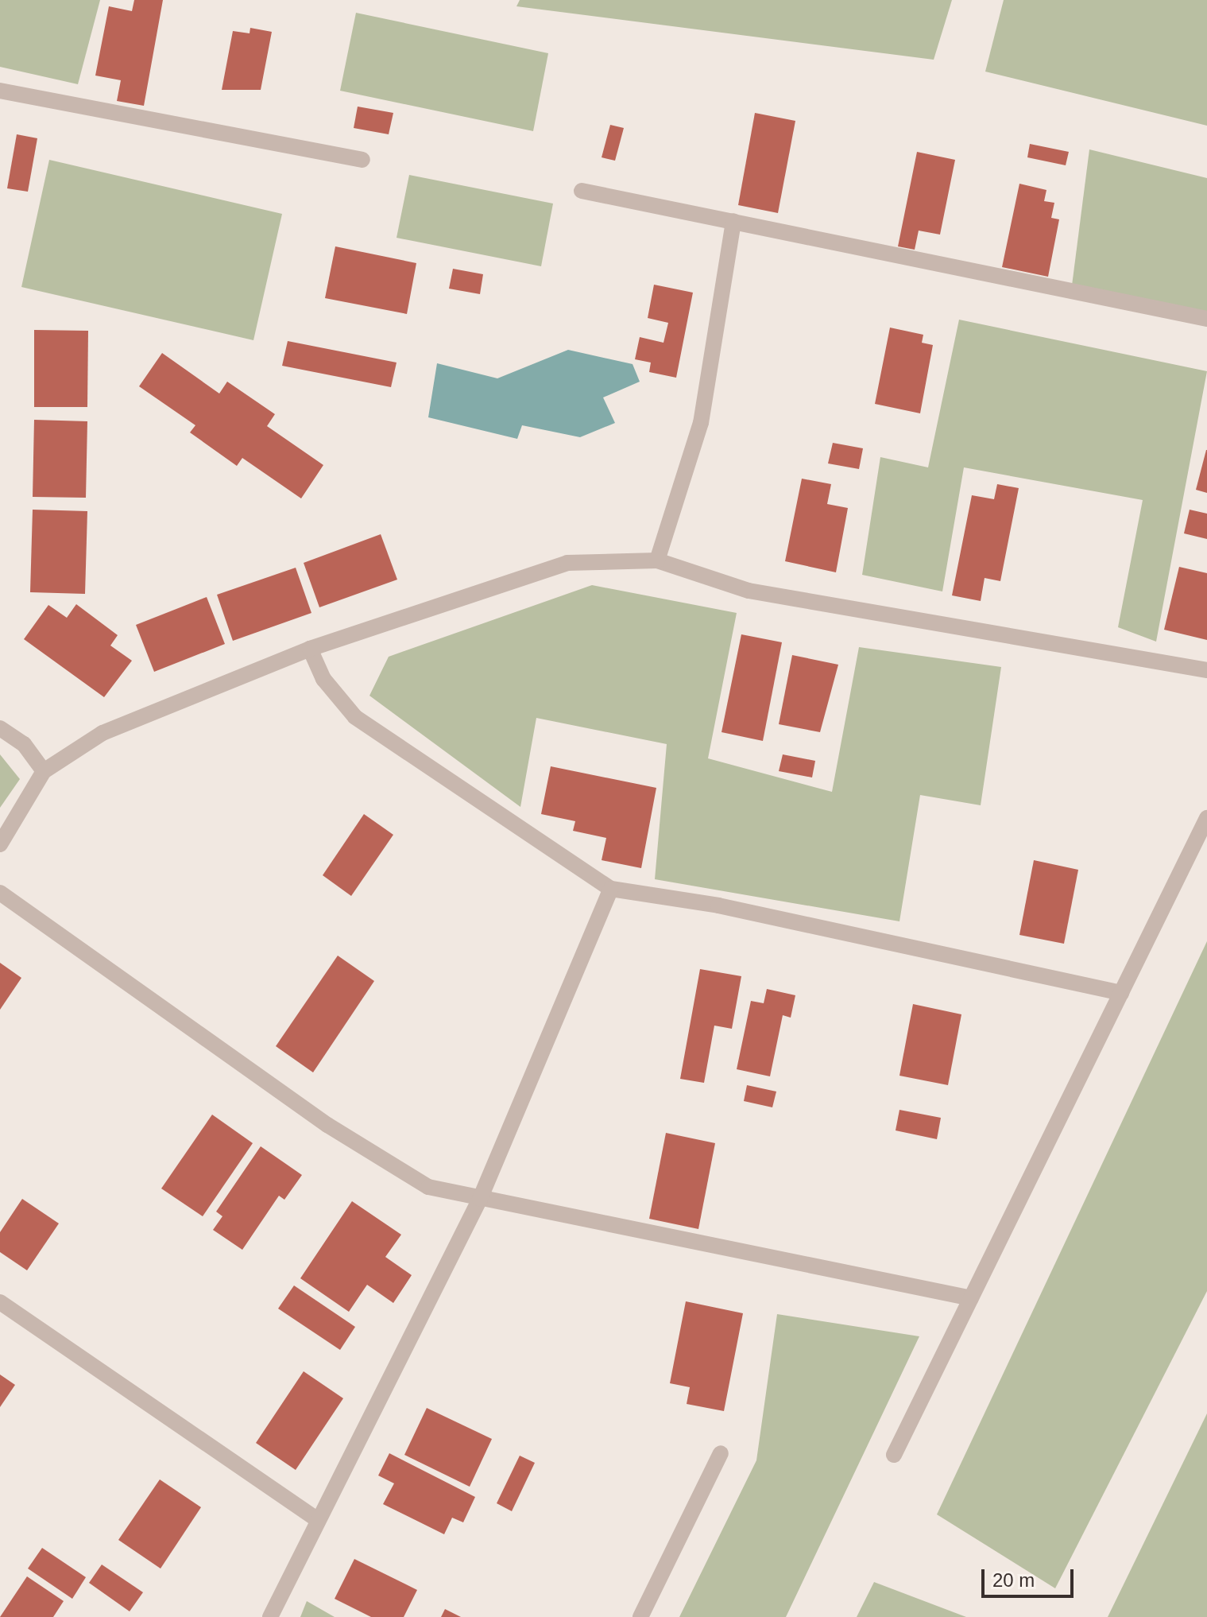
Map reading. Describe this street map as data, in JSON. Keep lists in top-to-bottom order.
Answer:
{
  "scale_bar": "20 m"
}
